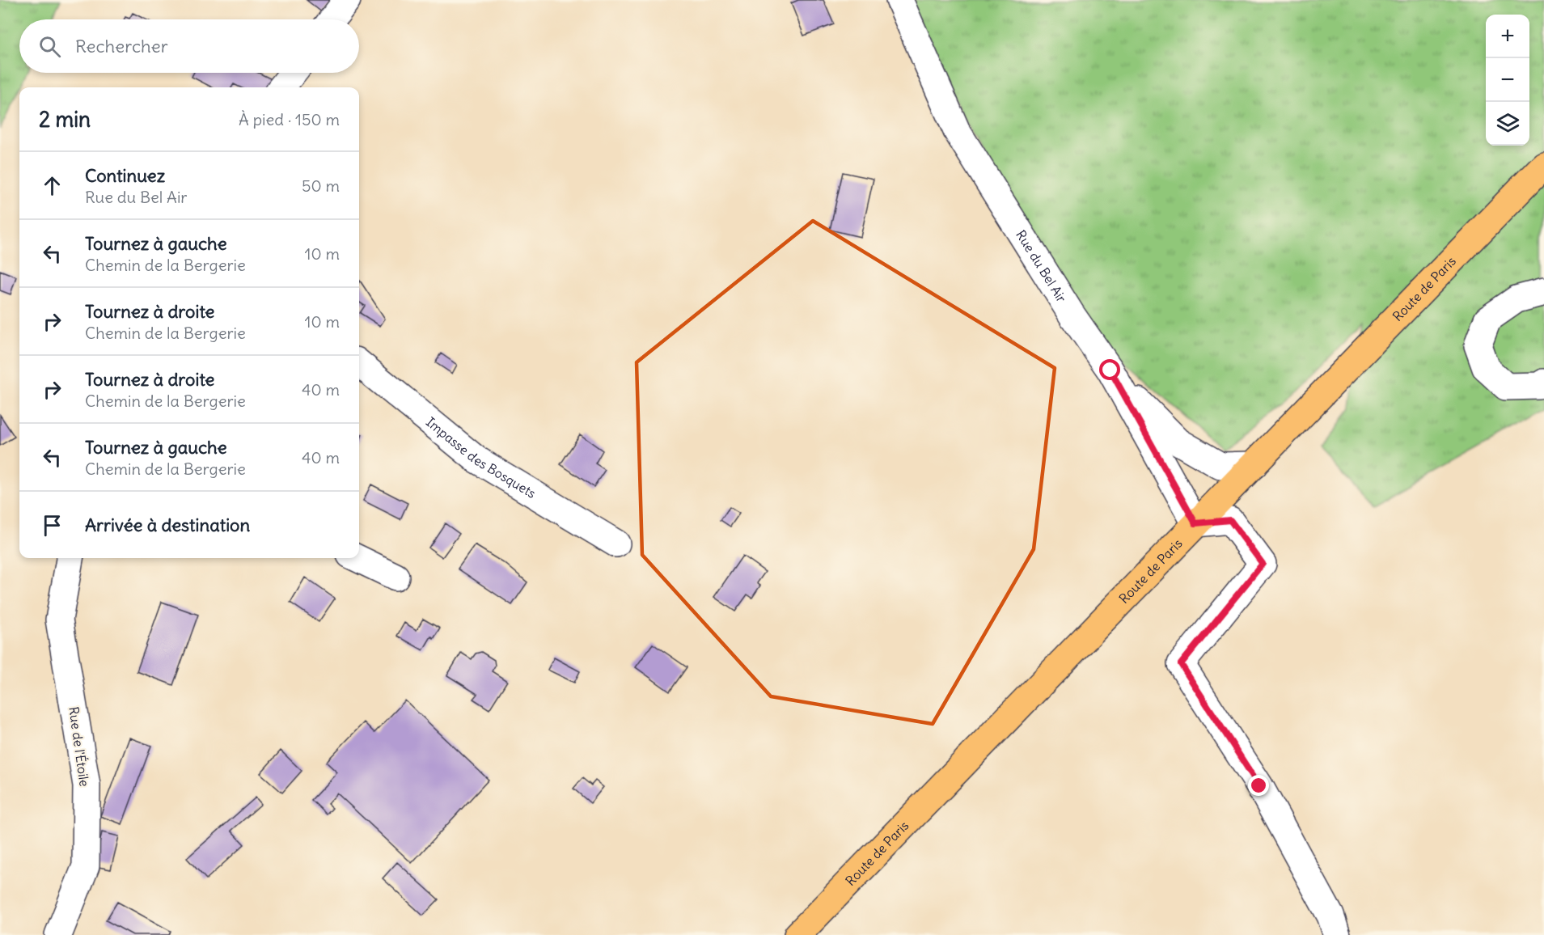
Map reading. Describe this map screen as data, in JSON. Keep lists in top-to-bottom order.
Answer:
{
  "streets": {
    "main road": ["Route de Paris"],
    "street": ["Rue du Bel Air", "Impasse des Bosquets", "Rue de l'Étoile"]
  },
  "crossings": [
    ["Rue du Bel Air", "Route de Paris"]
  ],
  "page": {
    "map_buttons": ["+", "−"],
    "search": "Rechercher",
    "heading": ["2 min", "À pied · 150 m"],
    "list": [
      ["Continuez", "Rue du Bel Air", "50 m"],
      ["Tournez à gauche", "Chemin de la Bergerie", "10 m"],
      ["Tournez à droite", "Chemin de la Bergerie", "10 m"],
      ["Tournez à droite", "Chemin de la Bergerie", "40 m"],
      ["Tournez à gauche", "Chemin de la Bergerie", "40 m"],
      "Arrivée à destination"
    ]
  }
}
